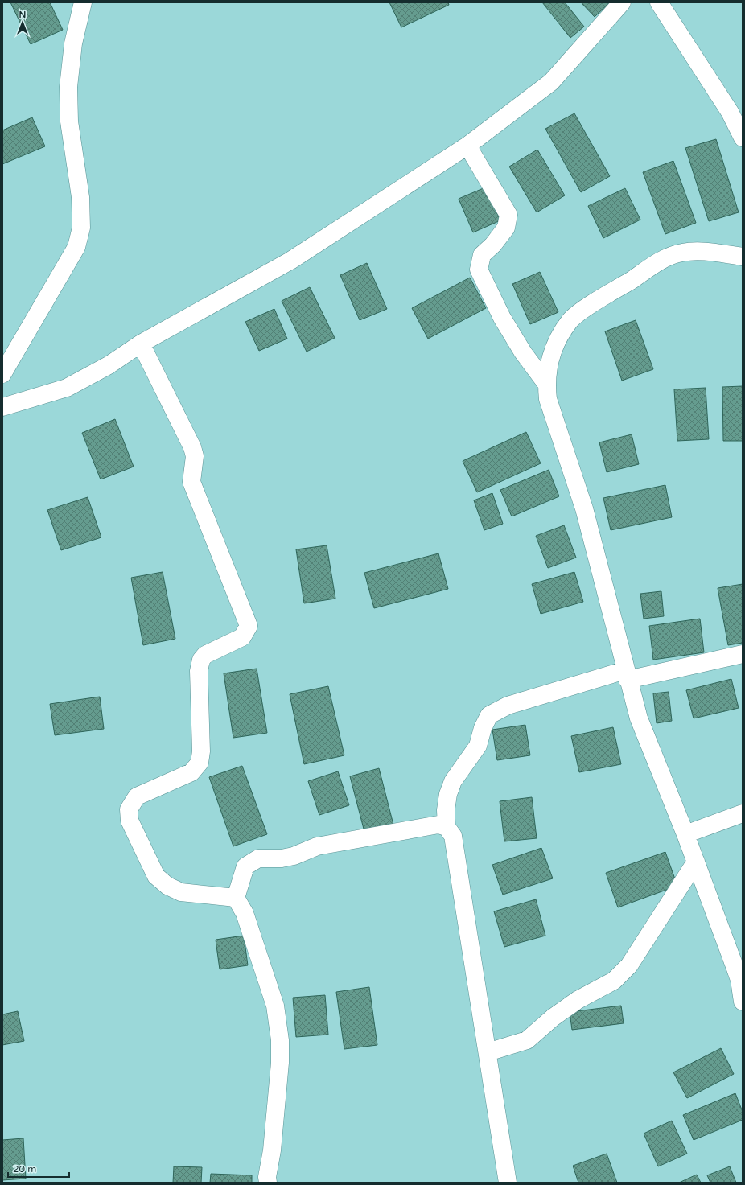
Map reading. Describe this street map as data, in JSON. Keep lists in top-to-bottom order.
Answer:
{
  "scale_bar": "20 m",
  "north": "top"
}
